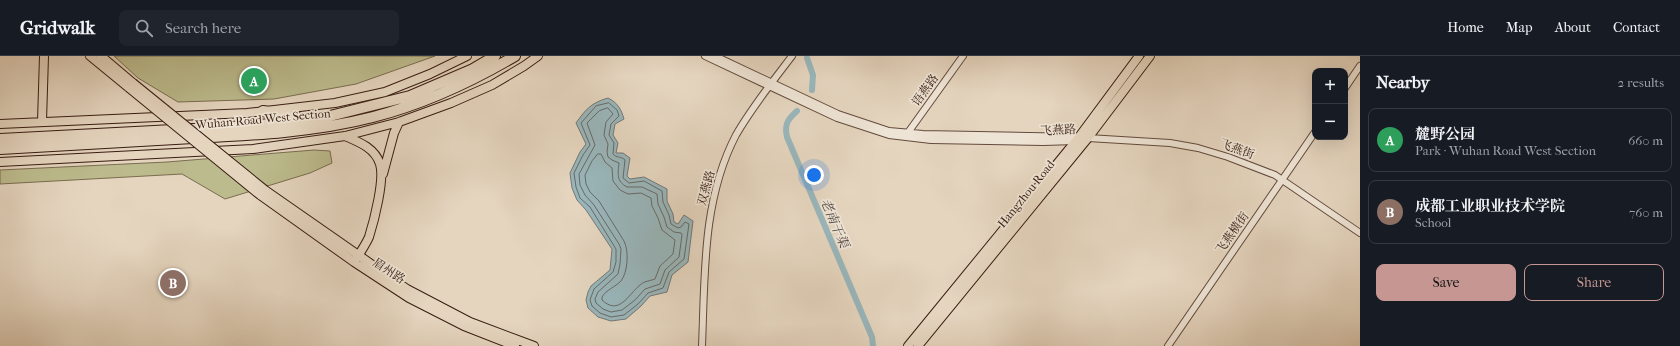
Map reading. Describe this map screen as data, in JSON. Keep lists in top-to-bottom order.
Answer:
{
  "streets": {
    "highway": ["Wuhan Road West Section"],
    "main road": ["Hangzhou Road", "眉州路"],
    "street": [
      "语燕路",
      "飞燕路",
      "飞燕街",
      "双燕路",
      "飞燕横街"
    ]
  },
  "crossings": [
    ["语燕路", "飞燕路"],
    ["飞燕路", "飞燕街"],
    ["飞燕路", "双燕路"],
    ["飞燕路", "Hangzhou Road"],
    ["飞燕街", "Hangzhou Road"],
    ["飞燕街", "飞燕横街"]
  ],
  "water": ["老南干渠"],
  "page": {
    "header": "Gridwalk",
    "search": "Search here",
    "nav": [
      "Home",
      "Map",
      "About",
      "Contact"
    ],
    "heading": ["Nearby", "2 results"],
    "pins": ["A", "B"],
    "map_buttons": ["+", "−"],
    "list": [
      {
        "mark": "A",
        "name": "麓野公园",
        "note": "Park · Wuhan Road West Section",
        "value": "660 m"
      },
      {
        "mark": "B",
        "name": "成都工业职业技术学院",
        "note": "School",
        "value": "760 m"
      }
    ],
    "buttons": ["Save", "Share"]
  }
}
